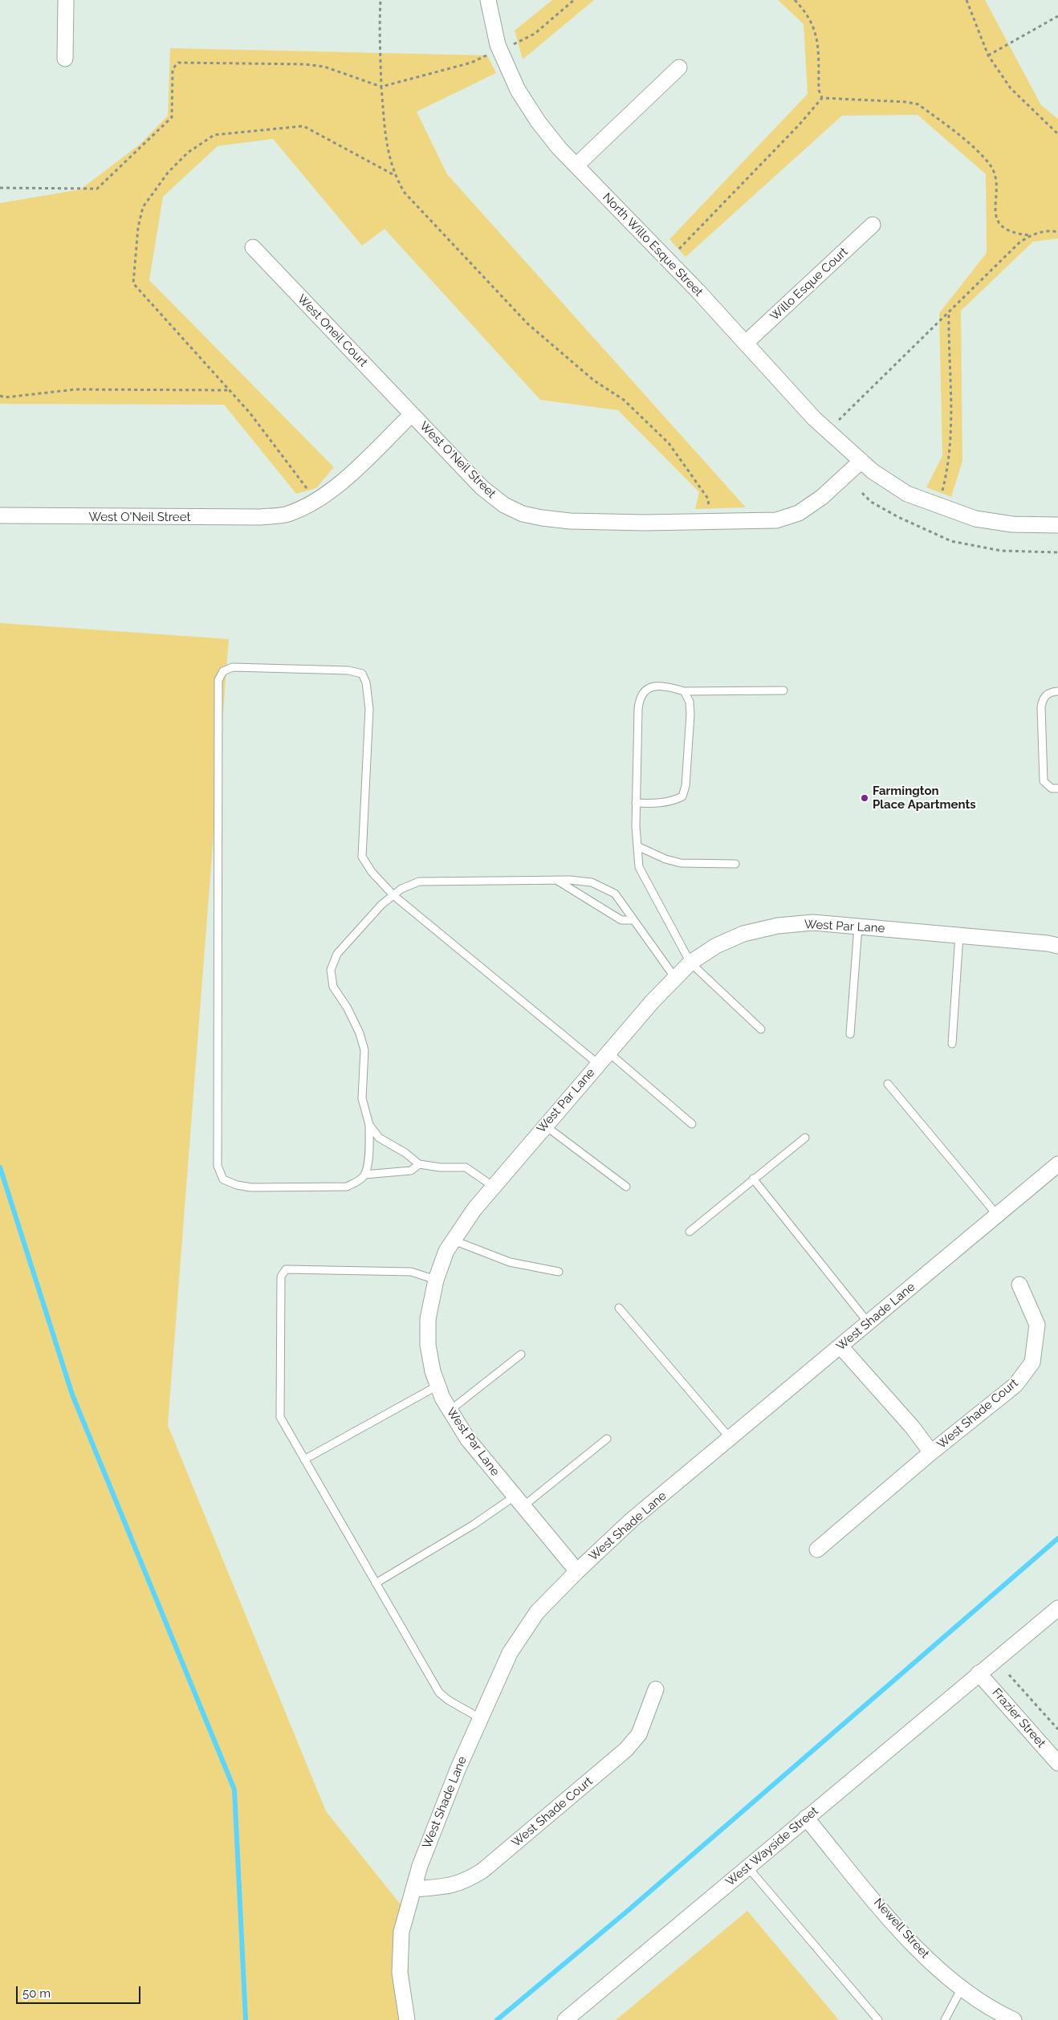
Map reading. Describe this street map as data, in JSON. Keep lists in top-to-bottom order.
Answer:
{
  "streets": {
    "street": [
      "North Willo Esque Street",
      "Willo Esque Court",
      "West Oneil Court",
      "West O'Neil Street",
      "West Par Lane",
      "West Shade Lane",
      "West Shade Court",
      "Frazier Street",
      "West Wayside Street",
      "Newell Street"
    ]
  },
  "crossings": [
    ["North Willo Esque Street", "Willo Esque Court"],
    ["North Willo Esque Street", "West O'Neil Street"],
    ["West Oneil Court", "West O'Neil Street"],
    ["West Par Lane", "West Shade Lane"],
    ["West Shade Lane", "West Shade Court"],
    ["Frazier Street", "West Wayside Street"],
    ["West Wayside Street", "Newell Street"]
  ],
  "places": ["Farmington Place Apartments"],
  "scale_bar": "50 m"
}
